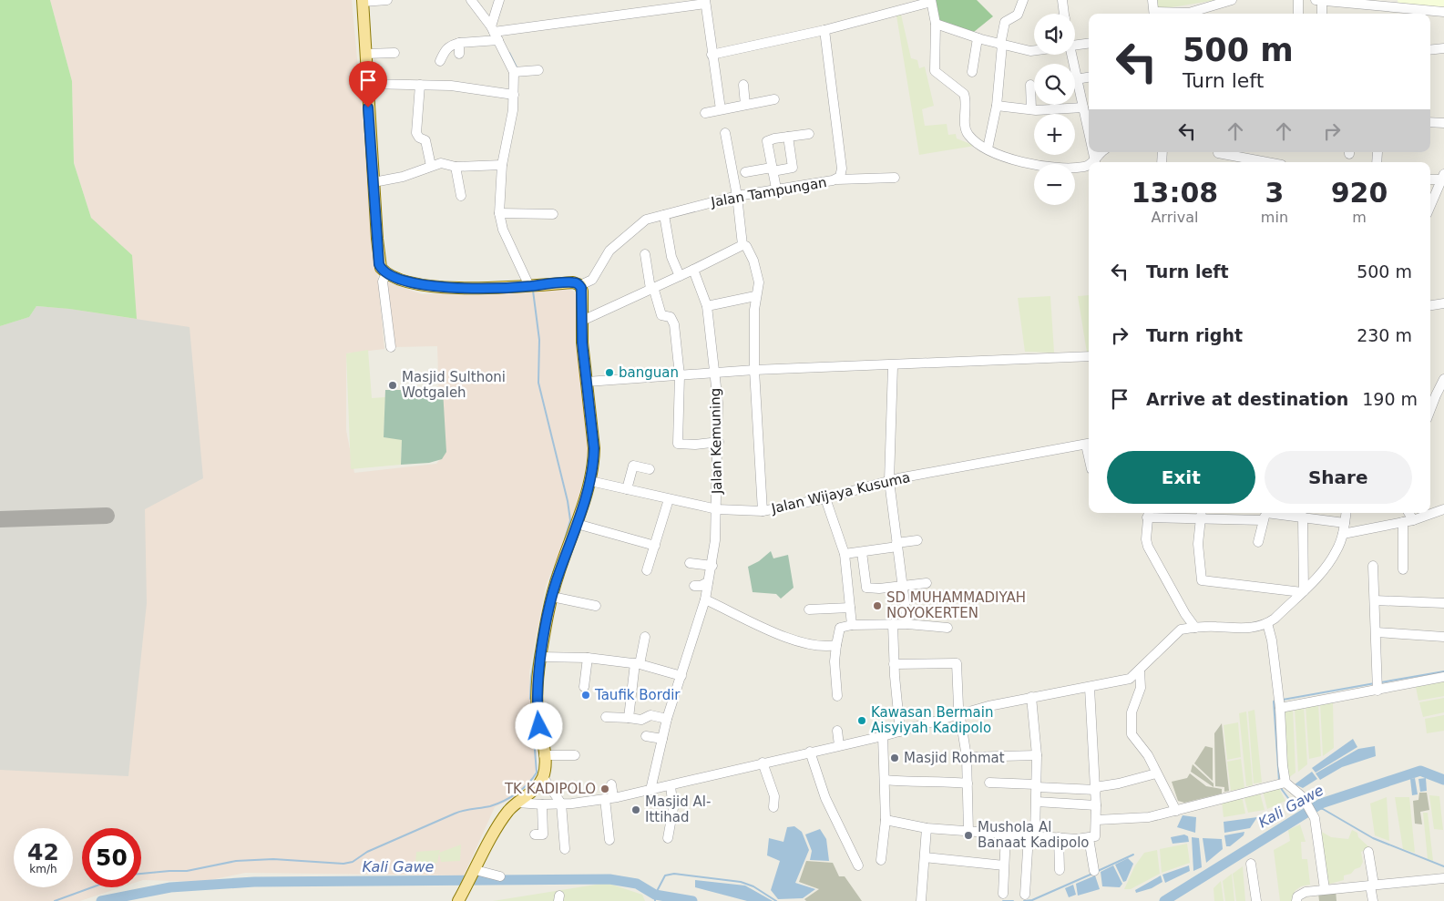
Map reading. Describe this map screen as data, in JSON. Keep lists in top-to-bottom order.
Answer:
{
  "streets": {
    "street": ["Jalan Tampungan", "Jalan Kemuning", "Jalan Wijaya Kusuma"]
  },
  "crossings": [
    ["Jalan Kemuning", "Jalan Wijaya Kusuma"]
  ],
  "water": ["Kali Gawe"],
  "places": [
    "banguan",
    "Masjid Sulthoni Wotgaleh",
    "SD MUHAMMADIYAH NOYOKERTEN",
    "Taufik Bordir",
    "Kawasan Bermain Aisyiyah Kadipolo",
    "Masjid Rohmat",
    "TK KADIPOLO",
    "Masjid Al- Ittihad",
    "Mushola Al Banaat Kadipolo"
  ],
  "page": {
    "map_buttons": ["+", "−"],
    "turn": ["500 m", "Turn left"],
    "eta": [
      "13:08",
      "Arrival",
      "3",
      "min",
      "920",
      "m"
    ],
    "list": [
      {
        "name": "Turn left",
        "value": "500 m"
      },
      {
        "name": "Turn right",
        "value": "230 m"
      },
      {
        "name": "Arrive at destination",
        "value": "190 m"
      }
    ],
    "buttons": ["Exit", "Share"],
    "speed": "42 km/h",
    "limit": "50"
  }
}
